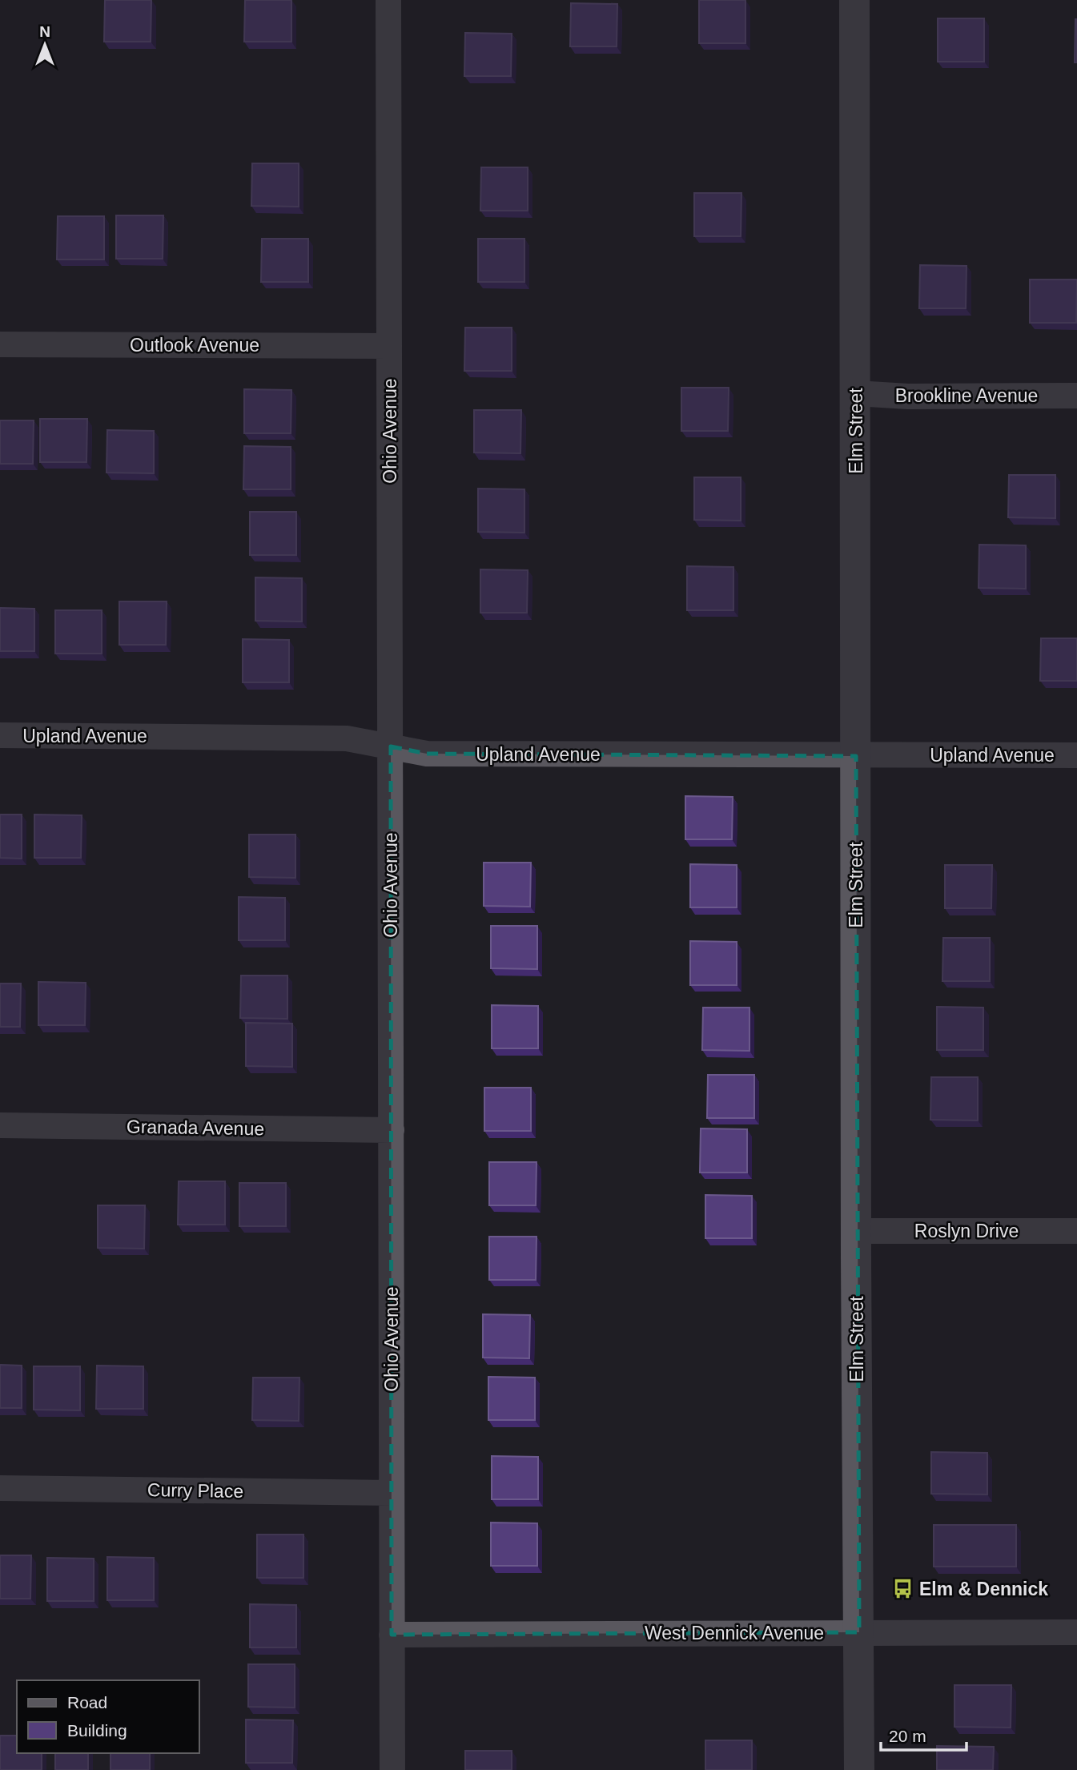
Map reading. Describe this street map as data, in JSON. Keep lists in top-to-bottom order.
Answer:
{
  "streets": {
    "street": [
      "Outlook Avenue",
      "Brookline Avenue",
      "Ohio Avenue",
      "Elm Street",
      "Upland Avenue",
      "Granada Avenue",
      "Roslyn Drive",
      "Curry Place",
      "West Dennick Avenue"
    ]
  },
  "crossings": [
    ["Outlook Avenue", "Ohio Avenue"],
    ["Brookline Avenue", "Elm Street"],
    ["Ohio Avenue", "Upland Avenue"],
    ["Ohio Avenue", "Granada Avenue"],
    ["Ohio Avenue", "Curry Place"],
    ["Ohio Avenue", "West Dennick Avenue"],
    ["Elm Street", "Upland Avenue"],
    ["Elm Street", "Roslyn Drive"],
    ["Elm Street", "West Dennick Avenue"]
  ],
  "places": {
    "bus stop": ["Elm & Dennick"]
  },
  "legend": ["Road", "Building"],
  "scale_bar": "20 m",
  "north": "top"
}
